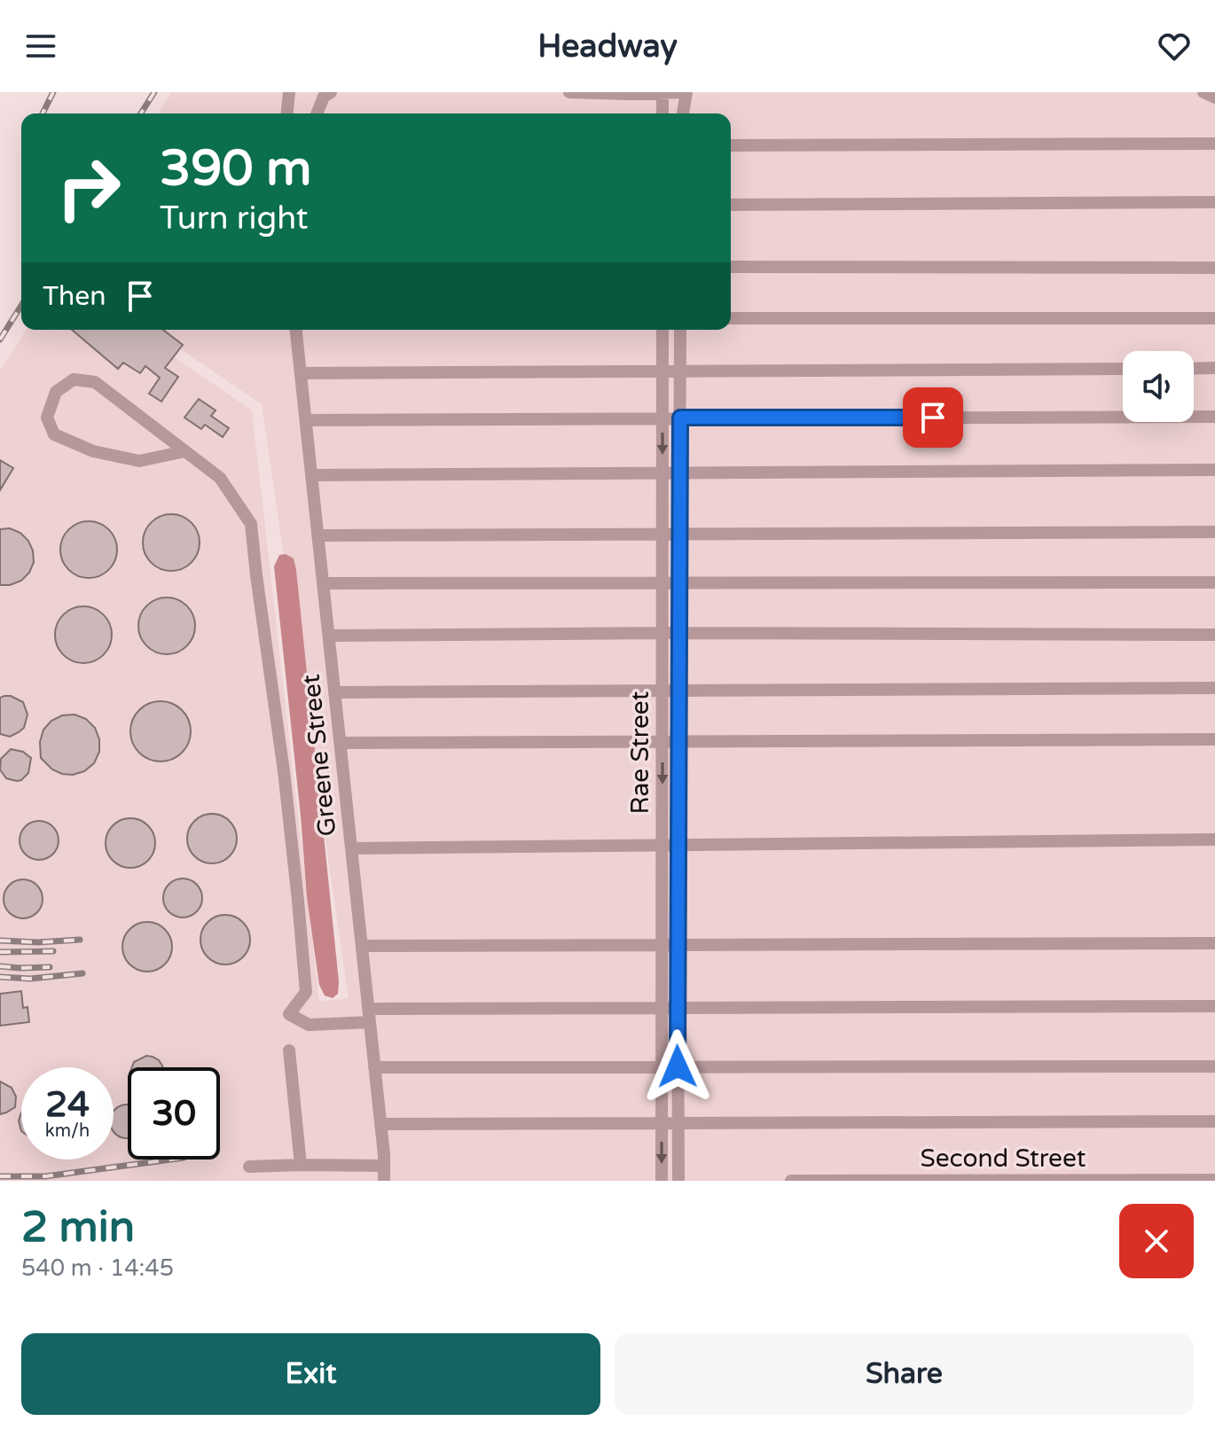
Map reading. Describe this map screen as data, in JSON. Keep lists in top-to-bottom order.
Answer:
{
  "streets": {
    "street": ["Rae Street", "Greene Street", "Second Street"]
  },
  "page": {
    "header": "Headway",
    "turn": ["390 m", "Turn right"],
    "then": "Then",
    "speed": "24 km/h",
    "limit": "30",
    "heading": ["2 min", "540 m · 14:45"],
    "buttons": ["Exit", "Share"]
  }
}
